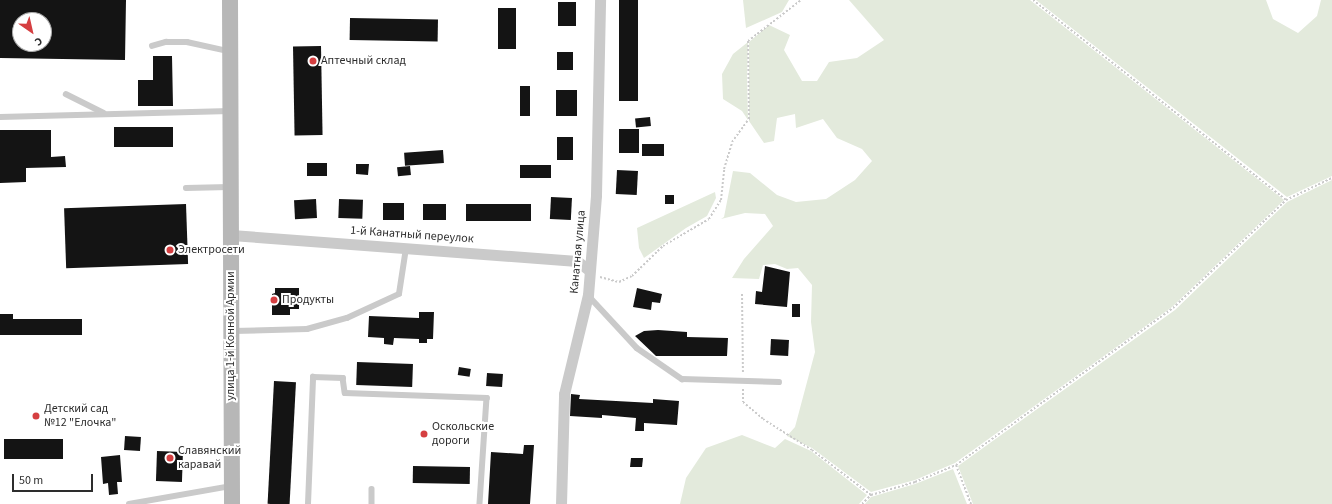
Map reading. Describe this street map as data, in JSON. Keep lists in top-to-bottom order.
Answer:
{
  "streets": {
    "main road": ["улица 1-й Конной Армии"],
    "street": ["1-й Канатный переулок", "Канатная улица"]
  },
  "crossings": [
    ["1-й Канатный переулок", "Канатная улица"],
    ["1-й Канатный переулок", "улица 1-й Конной Армии"]
  ],
  "places": [
    "Аптечный склад",
    "Электросети",
    "Продукты",
    "Детский сад №12 \"Елочка\"",
    "Оскольские дороги",
    "Славянский каравай"
  ],
  "scale_bar": "50 m",
  "north": "bottom right"
}
